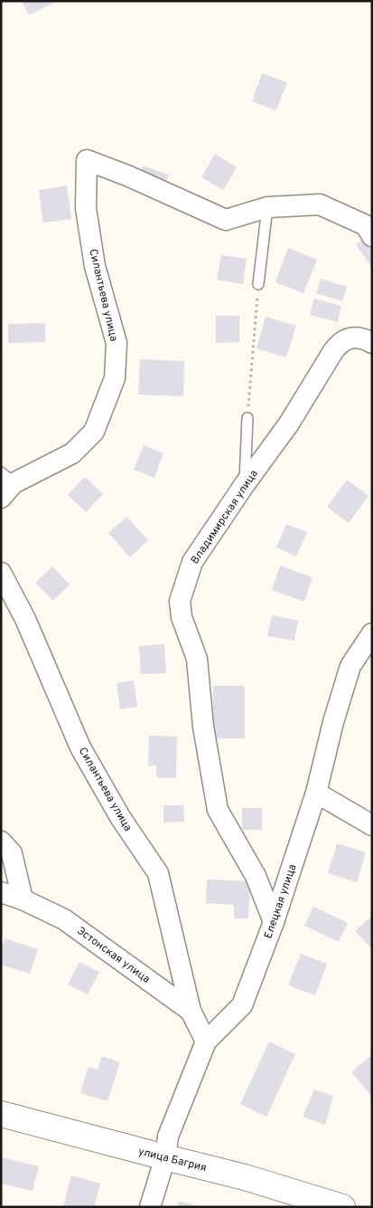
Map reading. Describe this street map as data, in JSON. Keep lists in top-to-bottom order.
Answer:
{
  "streets": {
    "main road": ["улица Багрия"],
    "street": [
      "Силантьева улица",
      "Владимирская улица",
      "Елецкая улица",
      "Эстонская улица"
    ]
  },
  "crossings": [
    ["Силантьева улица", "Эстонская улица"],
    ["Владимирская улица", "Елецкая улица"],
    ["Елецкая улица", "Эстонская улица"],
    ["Елецкая улица", "улица Багрия"]
  ]
}
